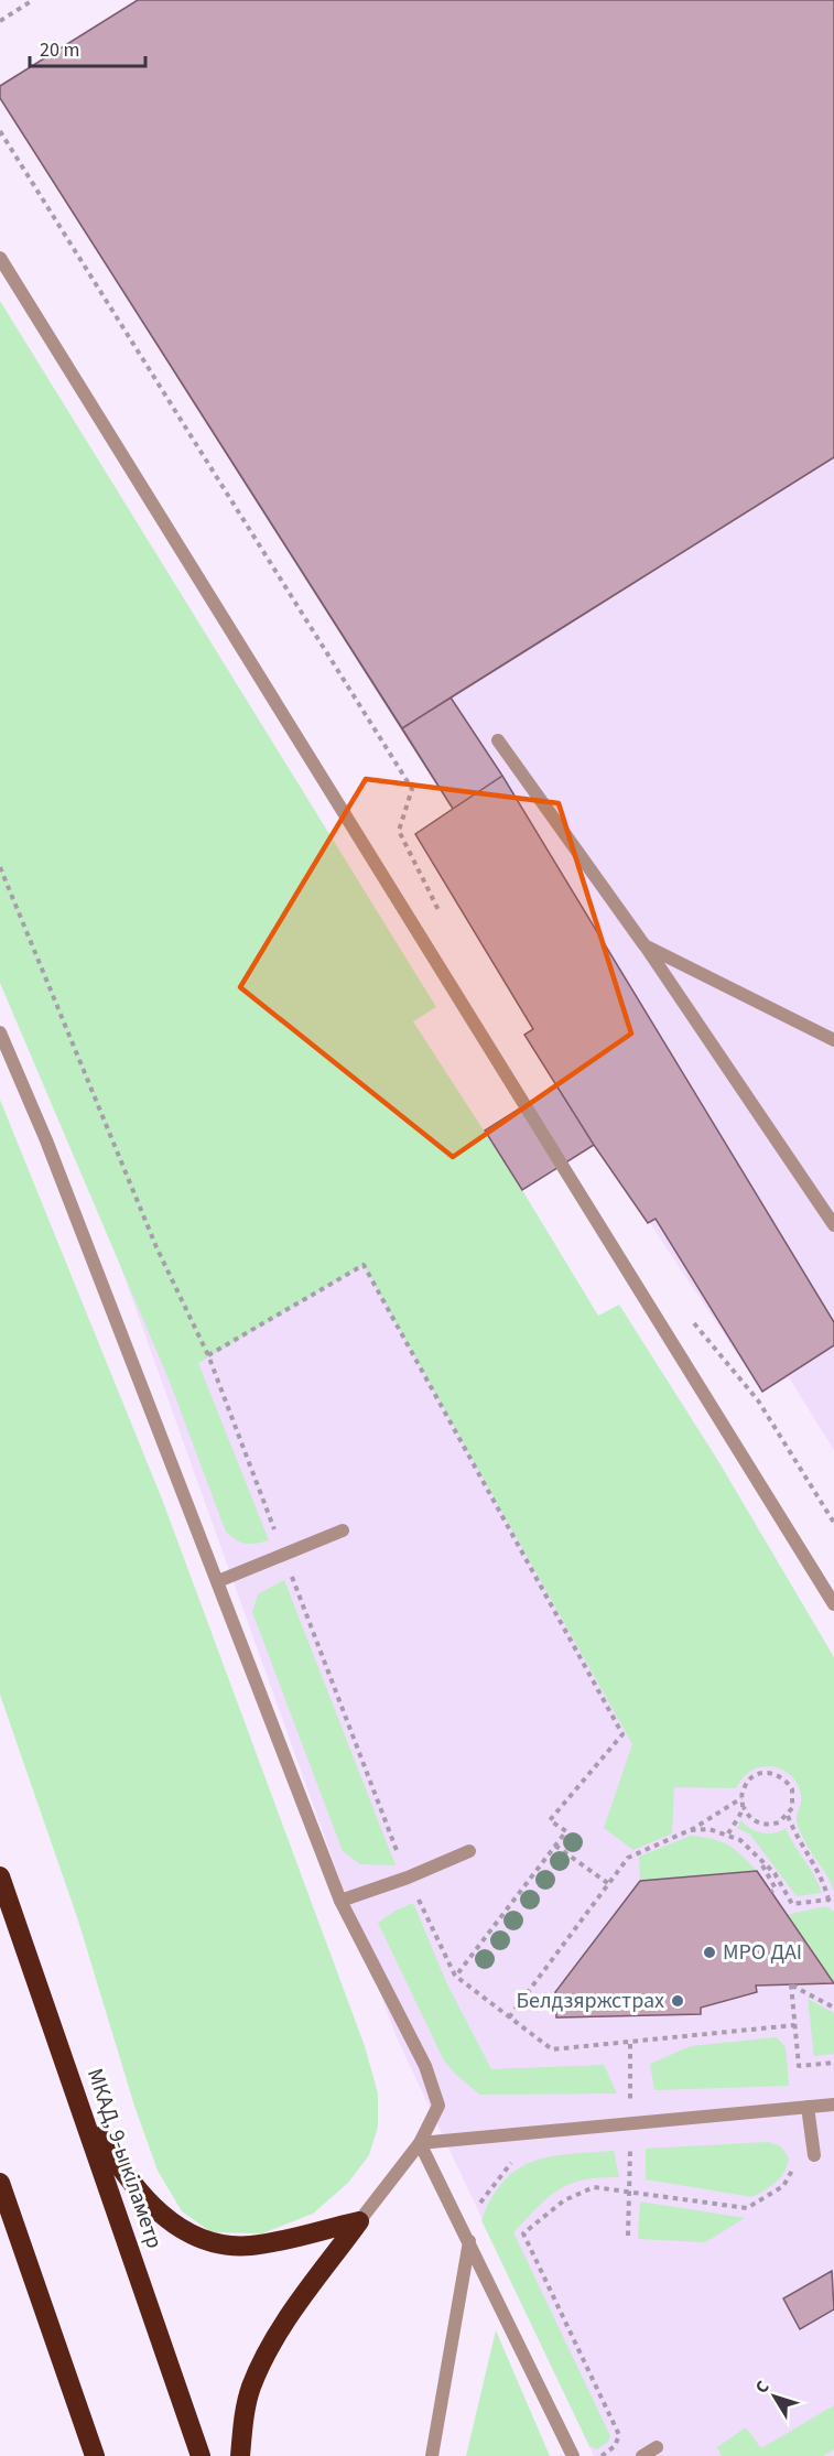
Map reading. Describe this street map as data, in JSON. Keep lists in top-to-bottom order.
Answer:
{
  "streets": {
    "highway": ["МКАД, 9-ы кіламетр"]
  },
  "places": ["МРО ДАІ", "Белдзяржстрах"],
  "scale_bar": "20 m",
  "north": "top left"
}
